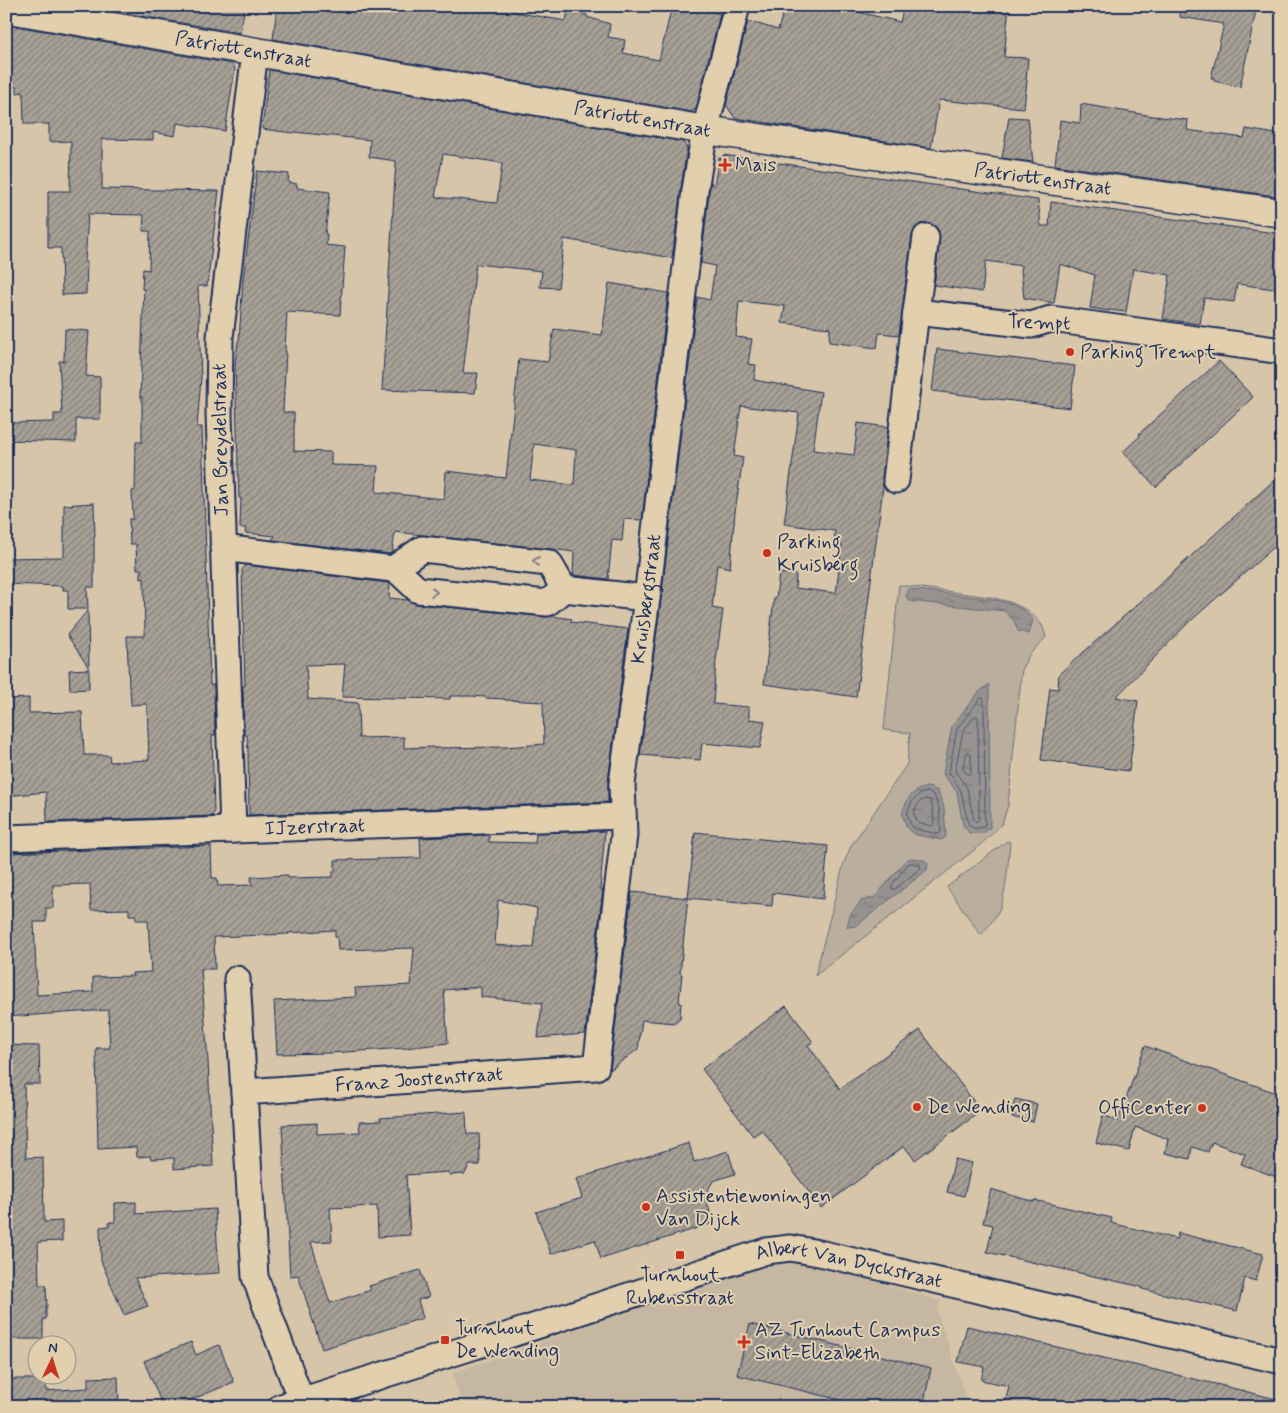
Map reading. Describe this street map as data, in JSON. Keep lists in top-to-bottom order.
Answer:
{
  "streets": {
    "street": [
      "Patriottenstraat",
      "Trempt",
      "Jan Breydelstraat",
      "Kruisbergstraat",
      "IJzerstraat",
      "Franz Joostenstraat",
      "Albert Van Dyckstraat"
    ]
  },
  "crossings": [
    ["Patriottenstraat", "Jan Breydelstraat"],
    ["Patriottenstraat", "Kruisbergstraat"],
    ["Jan Breydelstraat", "IJzerstraat"],
    ["Kruisbergstraat", "IJzerstraat"],
    ["Kruisbergstraat", "Franz Joostenstraat"]
  ],
  "places": {
    "health": ["Mais", "AZ Turnhout Campus Sint-Elizabeth"],
    "other": [
      "Parking Trempt",
      "Parking Kruisberg",
      "De Wending",
      "OffiCenter",
      "Assistentiewoningen Van Dijck"
    ],
    "transit": ["Turnhout Rubensstraat", "Turnhout De Wending"]
  },
  "north": "top"
}
